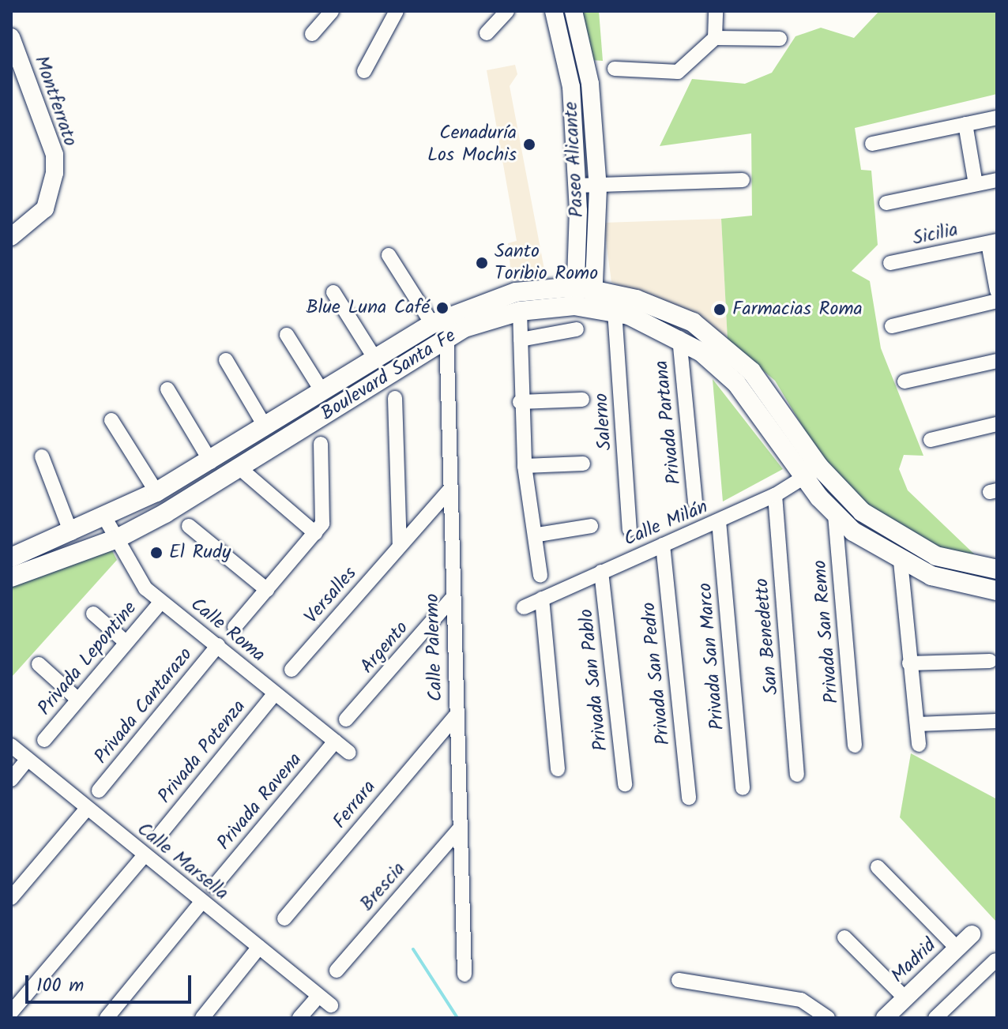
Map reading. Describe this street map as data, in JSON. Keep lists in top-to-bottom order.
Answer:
{
  "streets": {
    "main road": ["Boulevard Santa Fe"],
    "street": [
      "Montferrato",
      "Paseo Alicante",
      "Sicilia",
      "Salerno",
      "Privada Partana",
      "Calle Milán",
      "Versalles",
      "Calle Roma",
      "Privada San Remo",
      "San Benedetto",
      "Argento",
      "Calle Palermo",
      "Privada San Marco",
      "Privada Lepontine",
      "Privada San Pedro",
      "Privada San Pablo",
      "Privada Cantarazo",
      "Privada Potenza",
      "Privada Ravena",
      "Ferrara",
      "Calle Marsella",
      "Brescia",
      "Madrid"
    ]
  },
  "crossings": [
    ["Paseo Alicante", "Boulevard Santa Fe"],
    ["Boulevard Santa Fe", "Salerno"],
    ["Boulevard Santa Fe", "Privada Partana"],
    ["Boulevard Santa Fe", "Calle Milán"],
    ["Boulevard Santa Fe", "Calle Roma"],
    ["Boulevard Santa Fe", "Privada San Remo"],
    ["Boulevard Santa Fe", "Calle Palermo"],
    ["Calle Milán", "San Benedetto"],
    ["Calle Milán", "Privada San Marco"],
    ["Calle Milán", "Privada San Pedro"],
    ["Calle Milán", "Privada San Pablo"],
    ["Versalles", "Calle Palermo"],
    ["Calle Roma", "Privada Lepontine"],
    ["Calle Roma", "Privada Cantarazo"],
    ["Calle Roma", "Privada Potenza"],
    ["Calle Roma", "Privada Ravena"],
    ["Argento", "Calle Palermo"],
    ["Calle Palermo", "Ferrara"],
    ["Calle Palermo", "Brescia"]
  ],
  "places": [
    "Cenaduría Los Mochis",
    "Santo Toribio Romo",
    "Blue Luna Café",
    "Farmacias Roma",
    "El Rudy"
  ],
  "scale_bar": "100 m"
}
